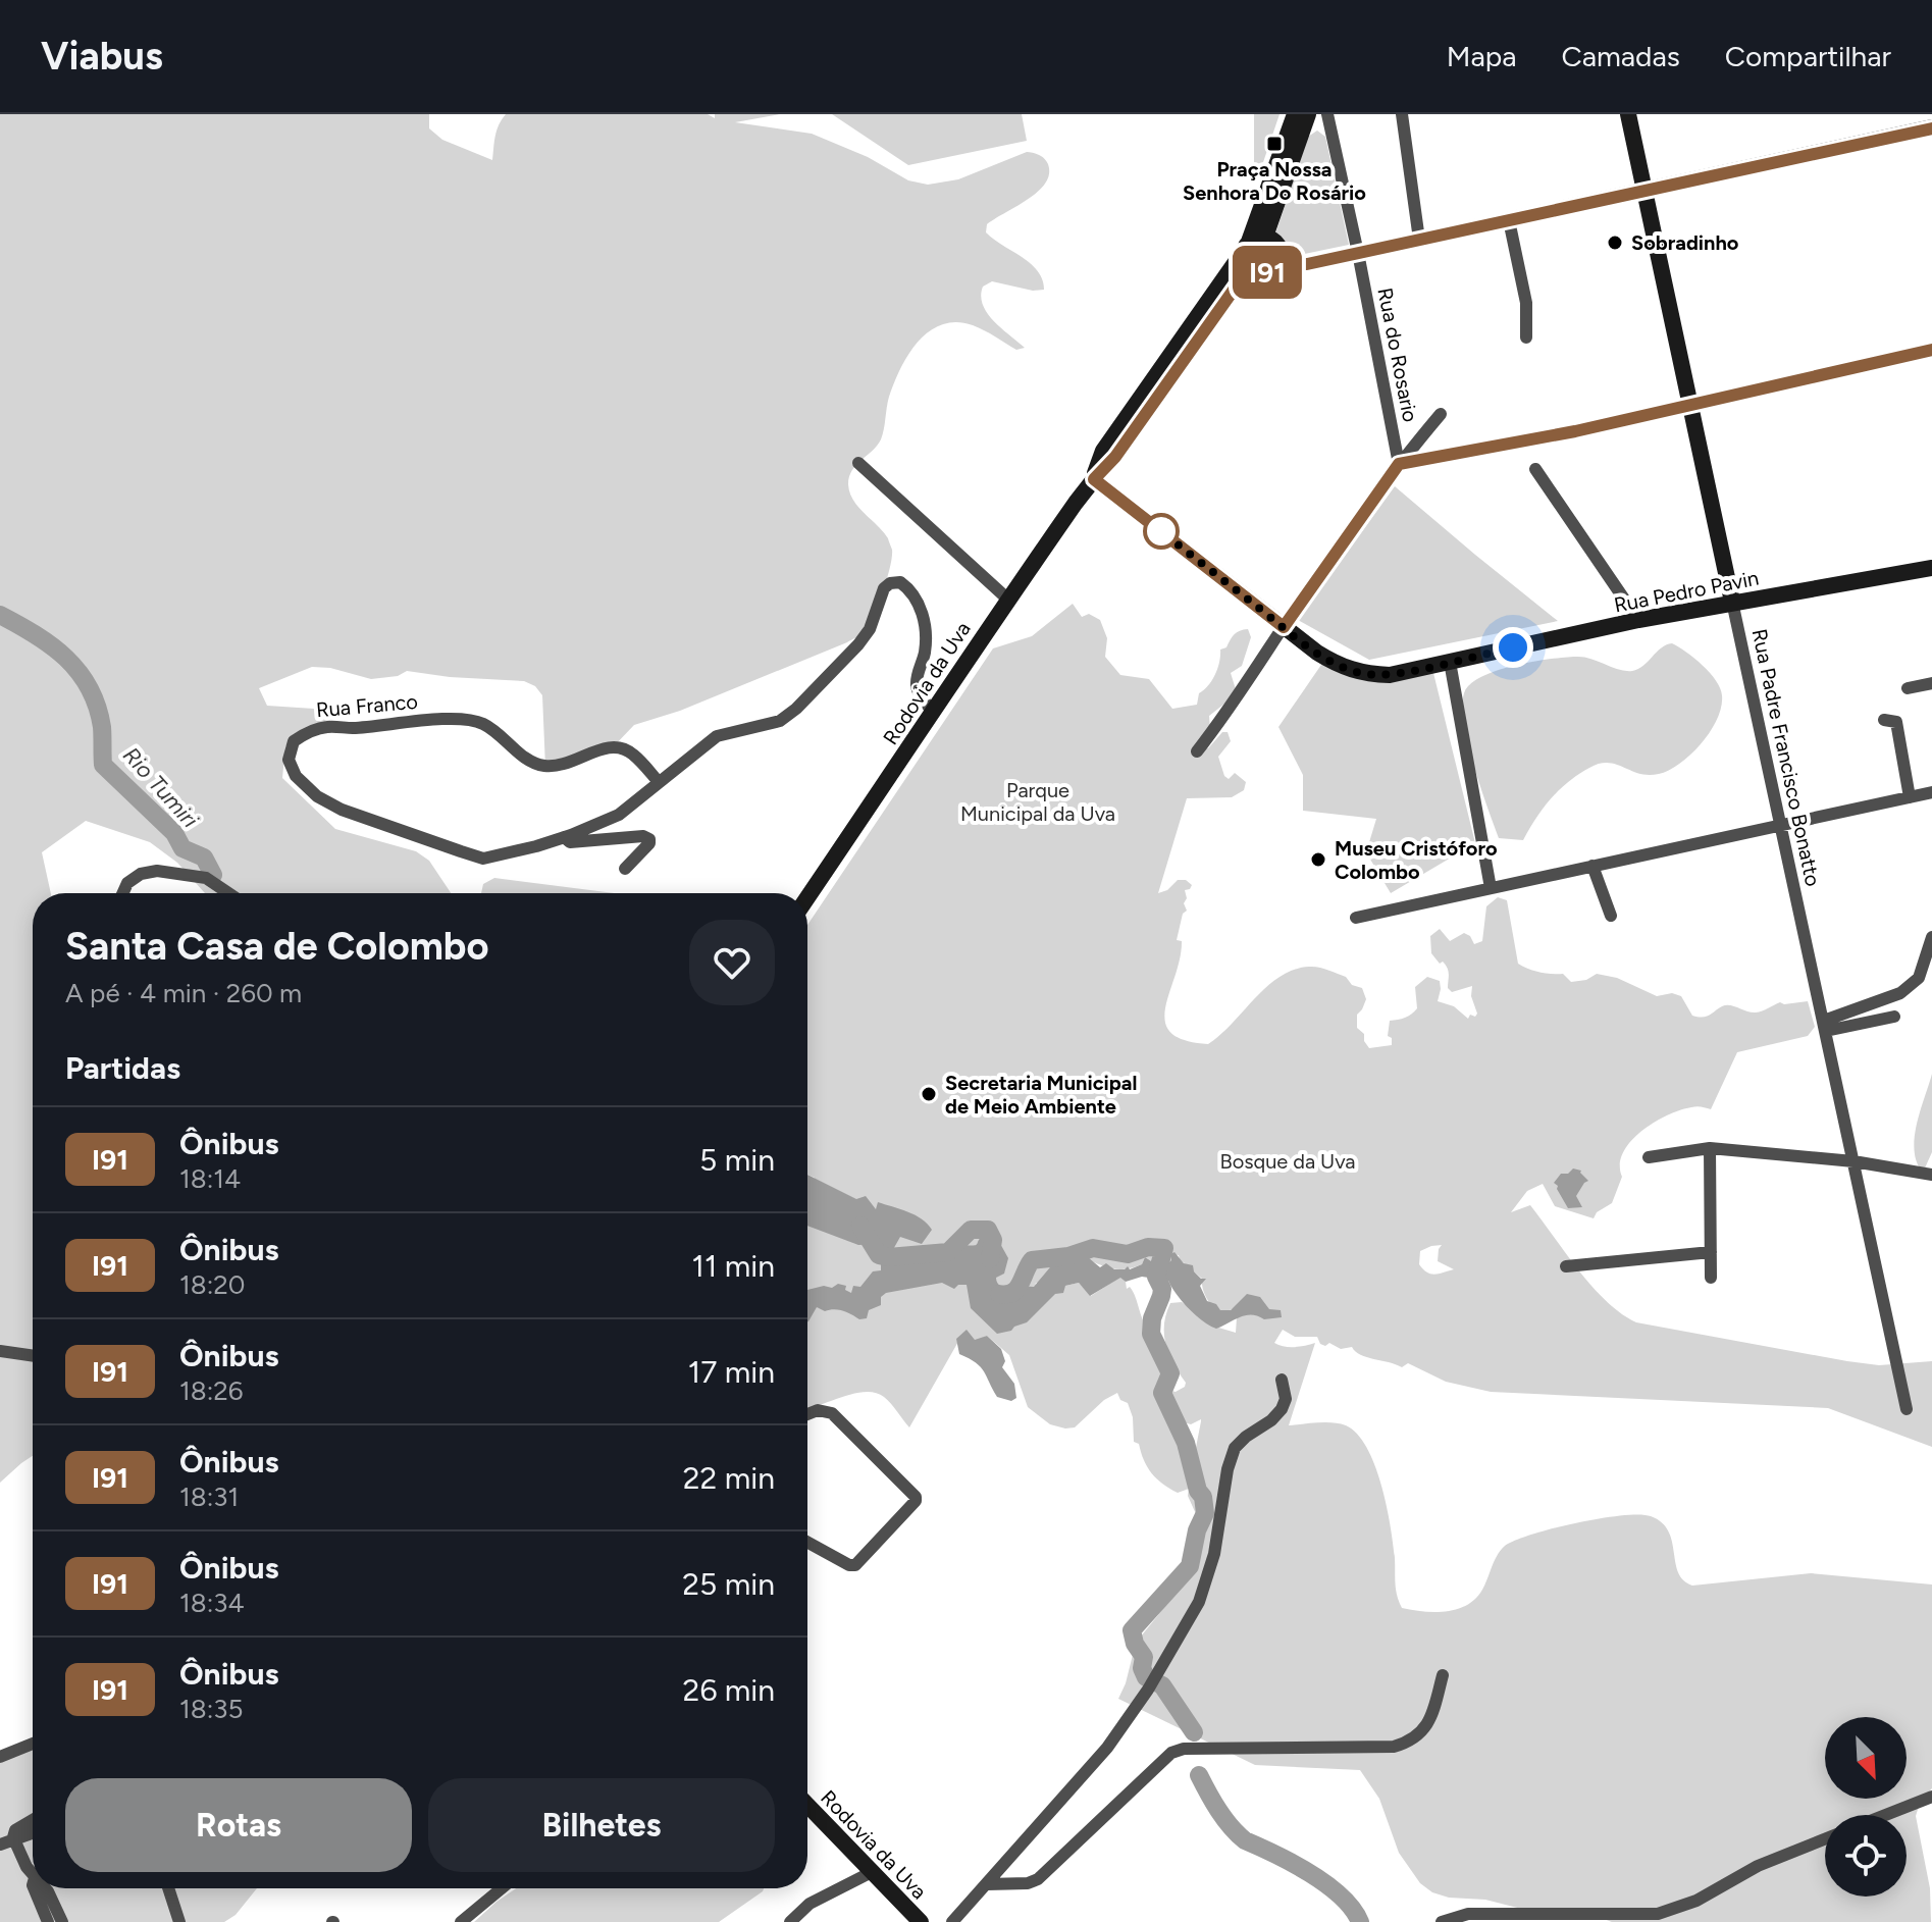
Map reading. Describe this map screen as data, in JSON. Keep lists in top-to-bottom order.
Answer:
{
  "streets": {
    "street": [
      "Rua do Rosario",
      "Rua Pedro Pavin",
      "Rodovia da Uva",
      "Rua Franco",
      "Rua Padre Francisco Bonatto"
    ]
  },
  "crossings": [
    ["Rua Pedro Pavin", "Rodovia da Uva"],
    ["Rua Pedro Pavin", "Rua Padre Francisco Bonatto"],
    ["Rodovia da Uva", "Rua Franco"]
  ],
  "water": ["Rio Tumiri"],
  "parks": ["Parque Municipal da Uva", "Bosque da Uva"],
  "places": {
    "transit": ["Praça Nossa Senhora Do Rosário"],
    "other": ["Sobradinho", "Museu Cristóforo Colombo", "Secretaria Municipal de Meio Ambiente"]
  },
  "lines": ["bus line I91"],
  "north": "bottom right",
  "page": {
    "header": "Viabus",
    "nav": ["Mapa", "Camadas", "Compartilhar"],
    "on_map": "I91",
    "heading": [
      ["Santa Casa de Colombo", "A pé · 4 min · 260 m"],
      "Partidas"
    ],
    "list": [
      {
        "mark": "I91",
        "name": "Ônibus",
        "note": "18:14",
        "value": "5 min"
      },
      {
        "mark": "I91",
        "name": "Ônibus",
        "note": "18:20",
        "value": "11 min"
      },
      {
        "mark": "I91",
        "name": "Ônibus",
        "note": "18:26",
        "value": "17 min"
      },
      {
        "mark": "I91",
        "name": "Ônibus",
        "note": "18:31",
        "value": "22 min"
      },
      {
        "mark": "I91",
        "name": "Ônibus",
        "note": "18:34",
        "value": "25 min"
      },
      {
        "mark": "I91",
        "name": "Ônibus",
        "note": "18:35",
        "value": "26 min"
      }
    ],
    "buttons": ["Rotas", "Bilhetes"]
  }
}
